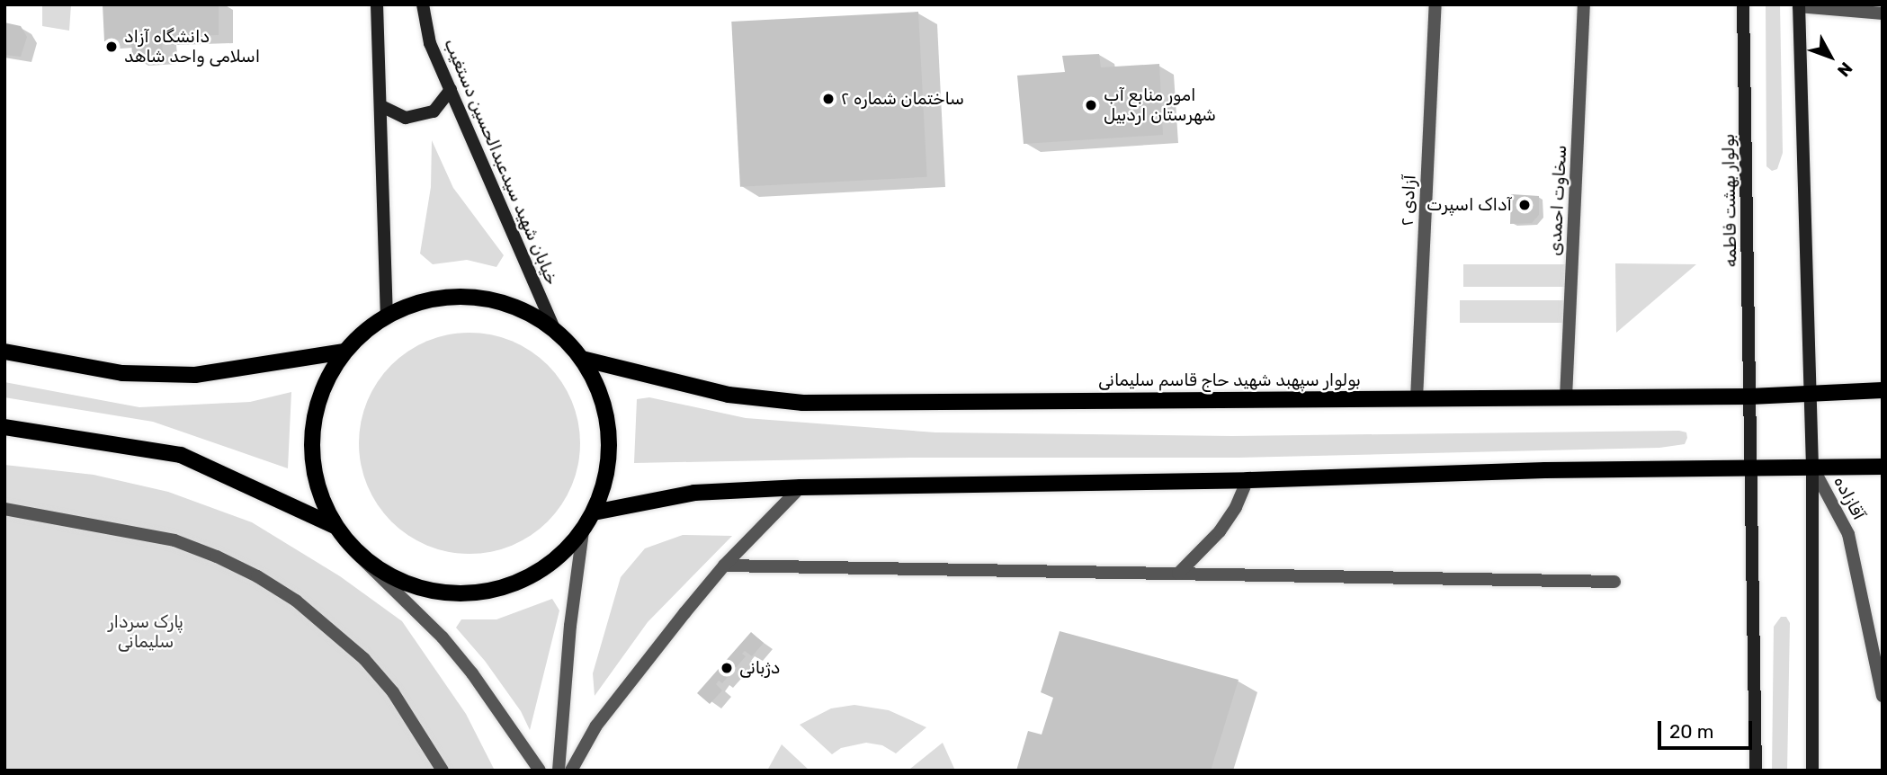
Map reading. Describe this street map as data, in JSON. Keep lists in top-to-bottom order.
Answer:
{
  "streets": {
    "main road": ["خیابان شهید سیدعبدالحسین دستغیب", "بولوار بهشت فاطمه", "بولوار سپهبد شهید حاج قاسم سلیمانی"],
    "street": ["آزادی ۲", "سخاوت احمدی", "آقازاده"]
  },
  "crossings": [
    ["آزادی ۲", "بولوار سپهبد شهید حاج قاسم سلیمانی"],
    ["سخاوت احمدی", "بولوار سپهبد شهید حاج قاسم سلیمانی"],
    ["بولوار بهشت فاطمه", "بولوار سپهبد شهید حاج قاسم سلیمانی"]
  ],
  "parks": ["پارک سردار سلیمانی"],
  "places": [
    "دانشگاه آزاد اسلامی واحد شاهد",
    "ساختمان شماره ۲",
    "امور منابع آب شهرستان اردبیل",
    "آداک اسپرت",
    "دژبانی"
  ],
  "scale_bar": "20 m",
  "north": "bottom right"
}
